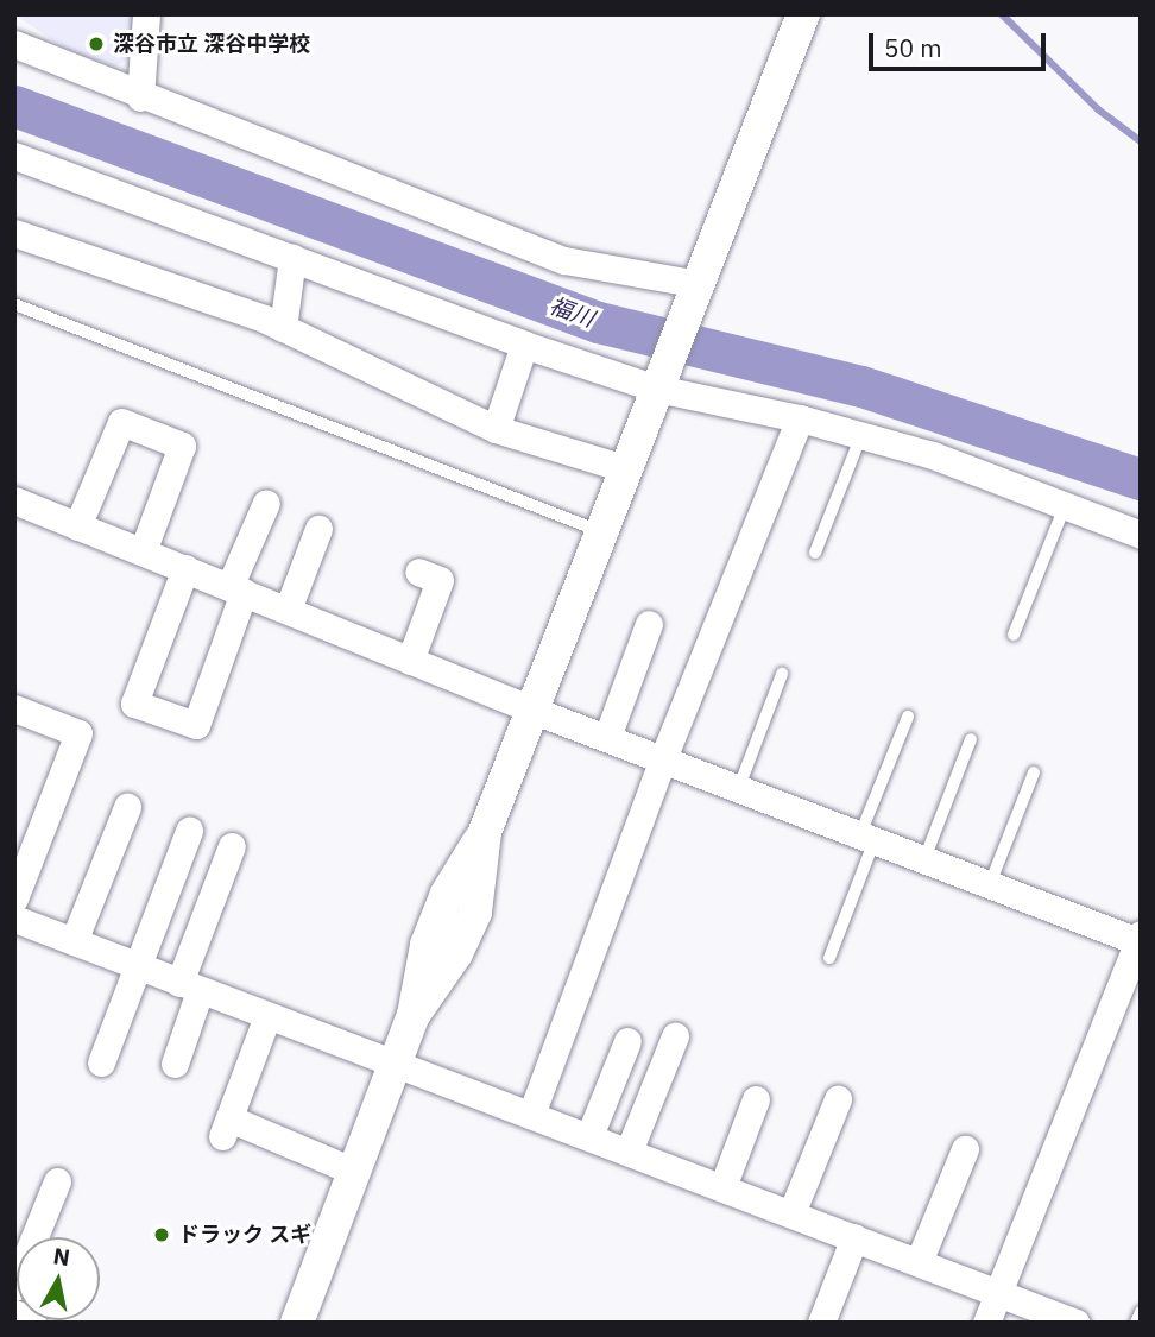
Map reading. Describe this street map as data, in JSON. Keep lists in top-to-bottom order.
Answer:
{
  "water": ["福川"],
  "places": ["深谷市立 深谷中学校", "ドラック スギ"],
  "scale_bar": "50 m",
  "north": "top"
}
